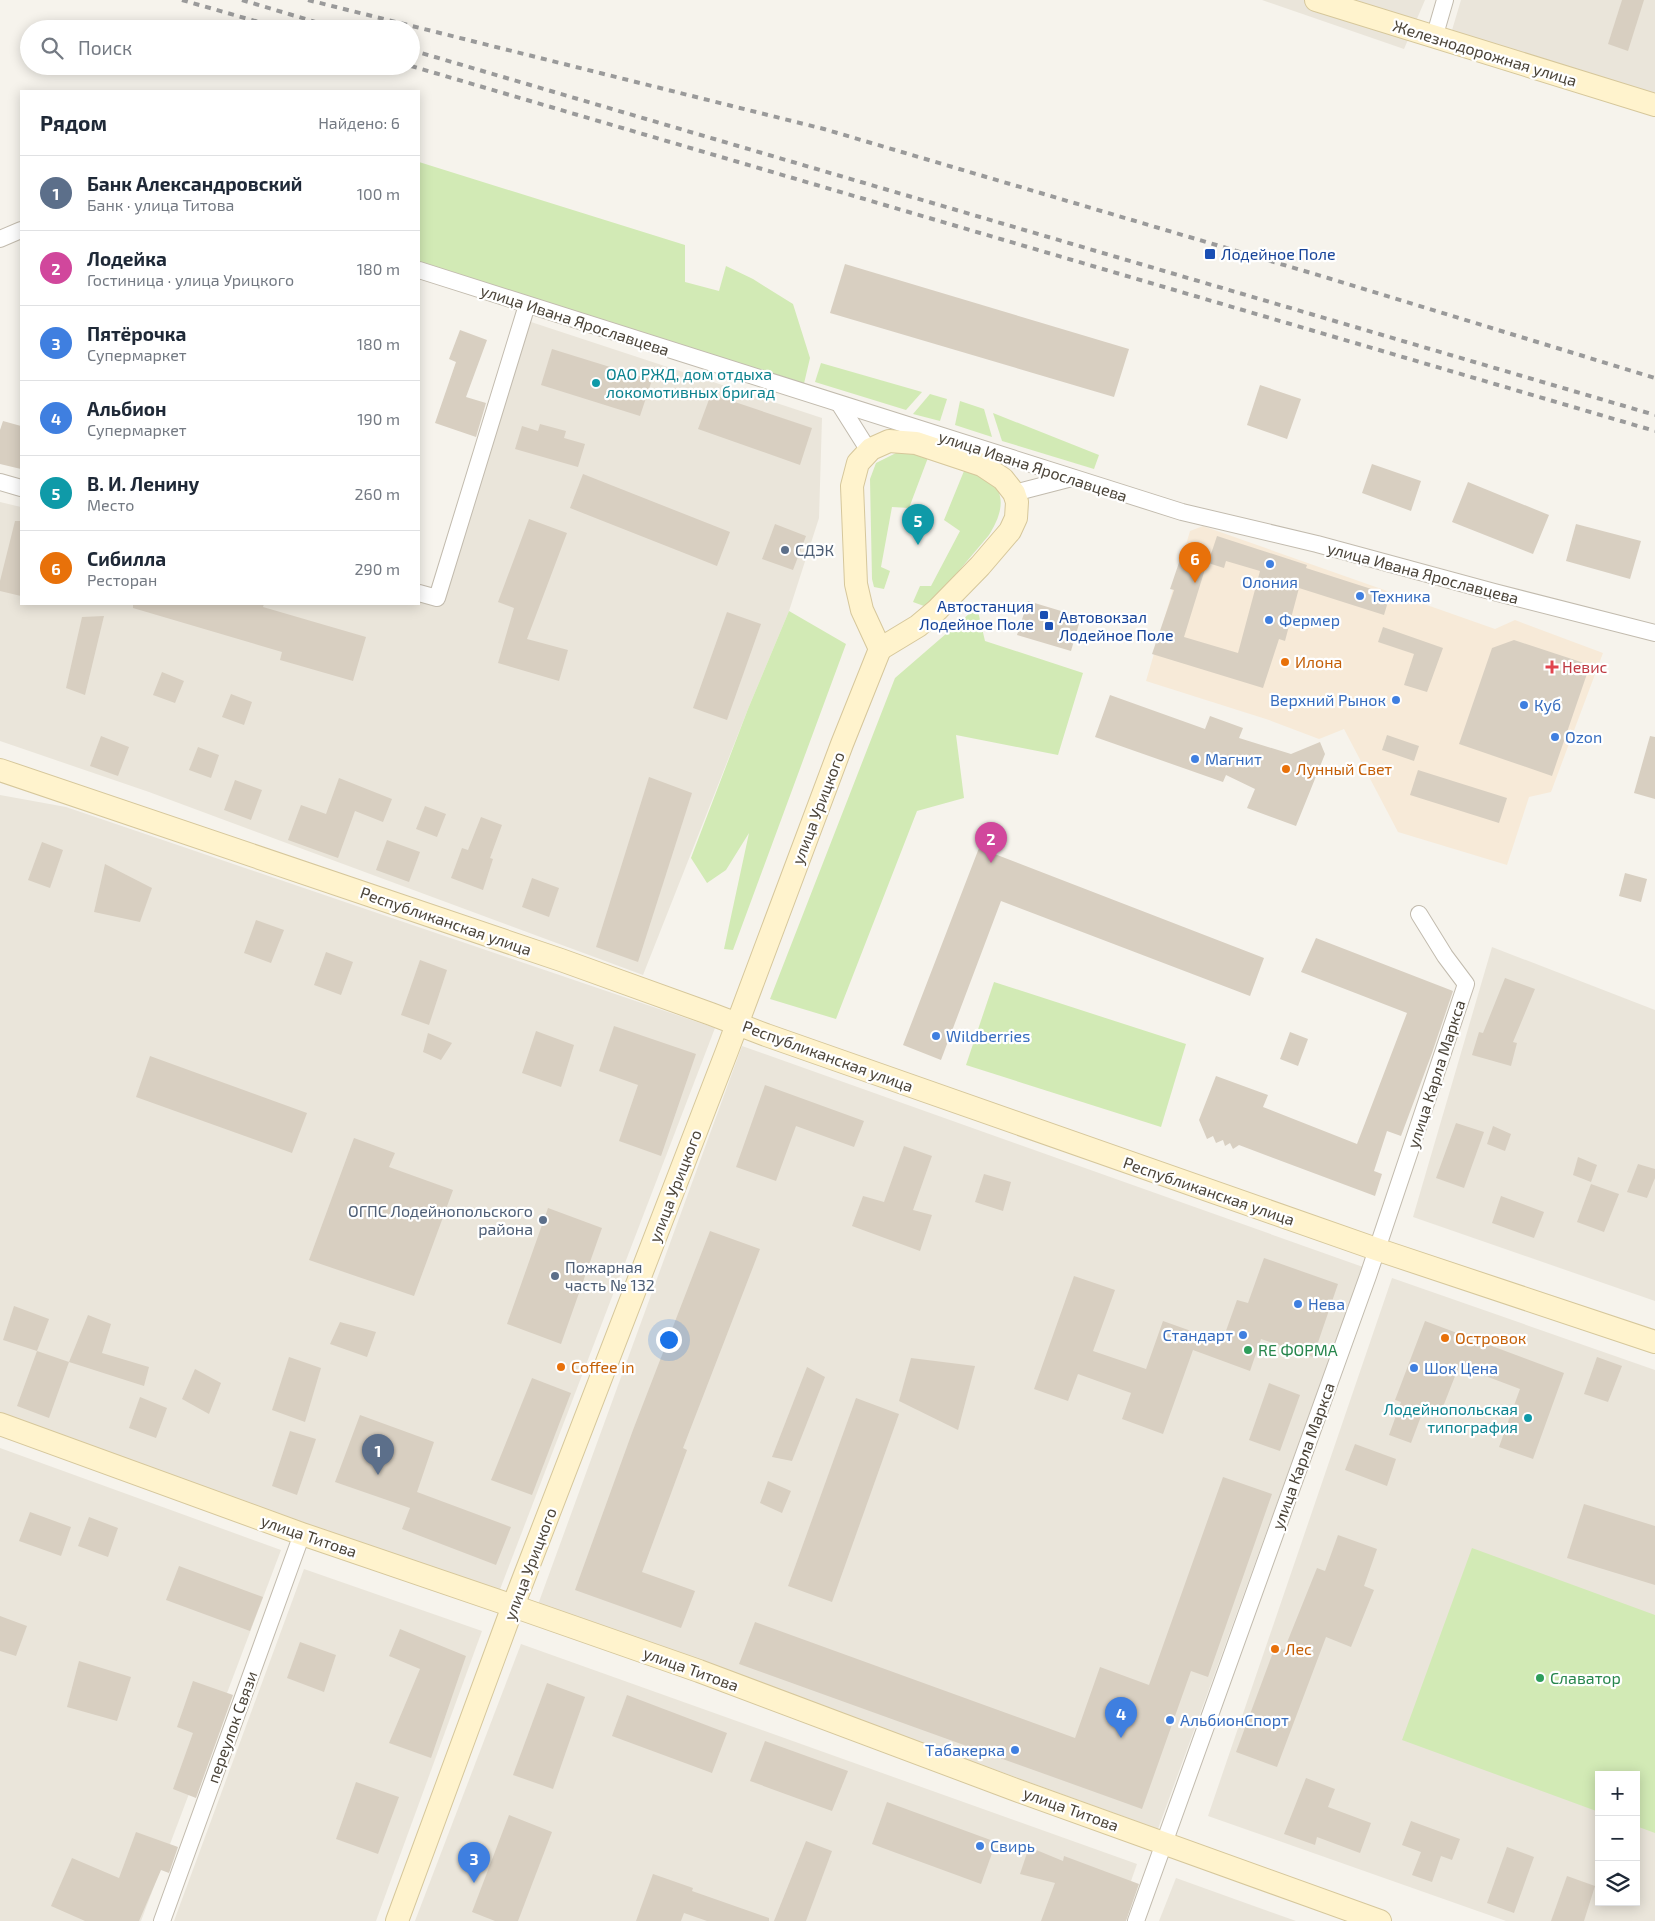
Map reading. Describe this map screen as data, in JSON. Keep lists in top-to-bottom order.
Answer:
{
  "streets": {
    "street": [
      "Железнодорожная улица",
      "улица Ивана Ярославцева",
      "улица Урицкого",
      "Республиканская улица",
      "улица Карла Маркса",
      "улица Титова",
      "переулок Связи"
    ]
  },
  "crossings": [
    ["улица Урицкого", "Республиканская улица"],
    ["улица Урицкого", "улица Титова"],
    ["Республиканская улица", "улица Карла Маркса"],
    ["улица Карла Маркса", "улица Титова"],
    ["улица Титова", "переулок Связи"]
  ],
  "places": {
    "transit": ["Лодейное Поле", "Автостанция Лодейное Поле", "Автовокзал Лодейное Поле"],
    "other": [
      "ОАО РЖД, дом отдыха локомотивных бригад",
      "СДЭК",
      "Олония",
      "Техника",
      "Фермер",
      "Илона",
      "Верхний Рынок",
      "Куб",
      "Ozon",
      "Магнит",
      "Лунный Свет",
      "Wildberries",
      "ОГПС Лодейнопольского района",
      "Пожарная часть № 132",
      "Нева",
      "Стандарт",
      "Островок",
      "RE ФОРМА",
      "Coffee in",
      "Шок Цена",
      "Лодейнопольская типография",
      "Лес",
      "Славатор",
      "АльбионСпорт",
      "Табакерка",
      "Свирь"
    ],
    "health": ["Невис"]
  },
  "page": {
    "search": "Поиск",
    "heading": ["Рядом", "Найдено: 6"],
    "list": [
      {
        "mark": "1",
        "name": "Банк Александровский",
        "note": "Банк · улица Титова",
        "value": "100 m"
      },
      {
        "mark": "2",
        "name": "Лодейка",
        "note": "Гостиница · улица Урицкого",
        "value": "180 m"
      },
      {
        "mark": "3",
        "name": "Пятёрочка",
        "note": "Супермаркет",
        "value": "180 m"
      },
      {
        "mark": "4",
        "name": "Альбион",
        "note": "Супермаркет",
        "value": "190 m"
      },
      {
        "mark": "5",
        "name": "В. И. Ленину",
        "note": "Место",
        "value": "260 m"
      },
      {
        "mark": "6",
        "name": "Сибилла",
        "note": "Ресторан",
        "value": "290 m"
      }
    ],
    "pins": [
      "5",
      "6",
      "2",
      "1",
      "4",
      "3"
    ],
    "map_buttons": ["+", "−"]
  }
}
